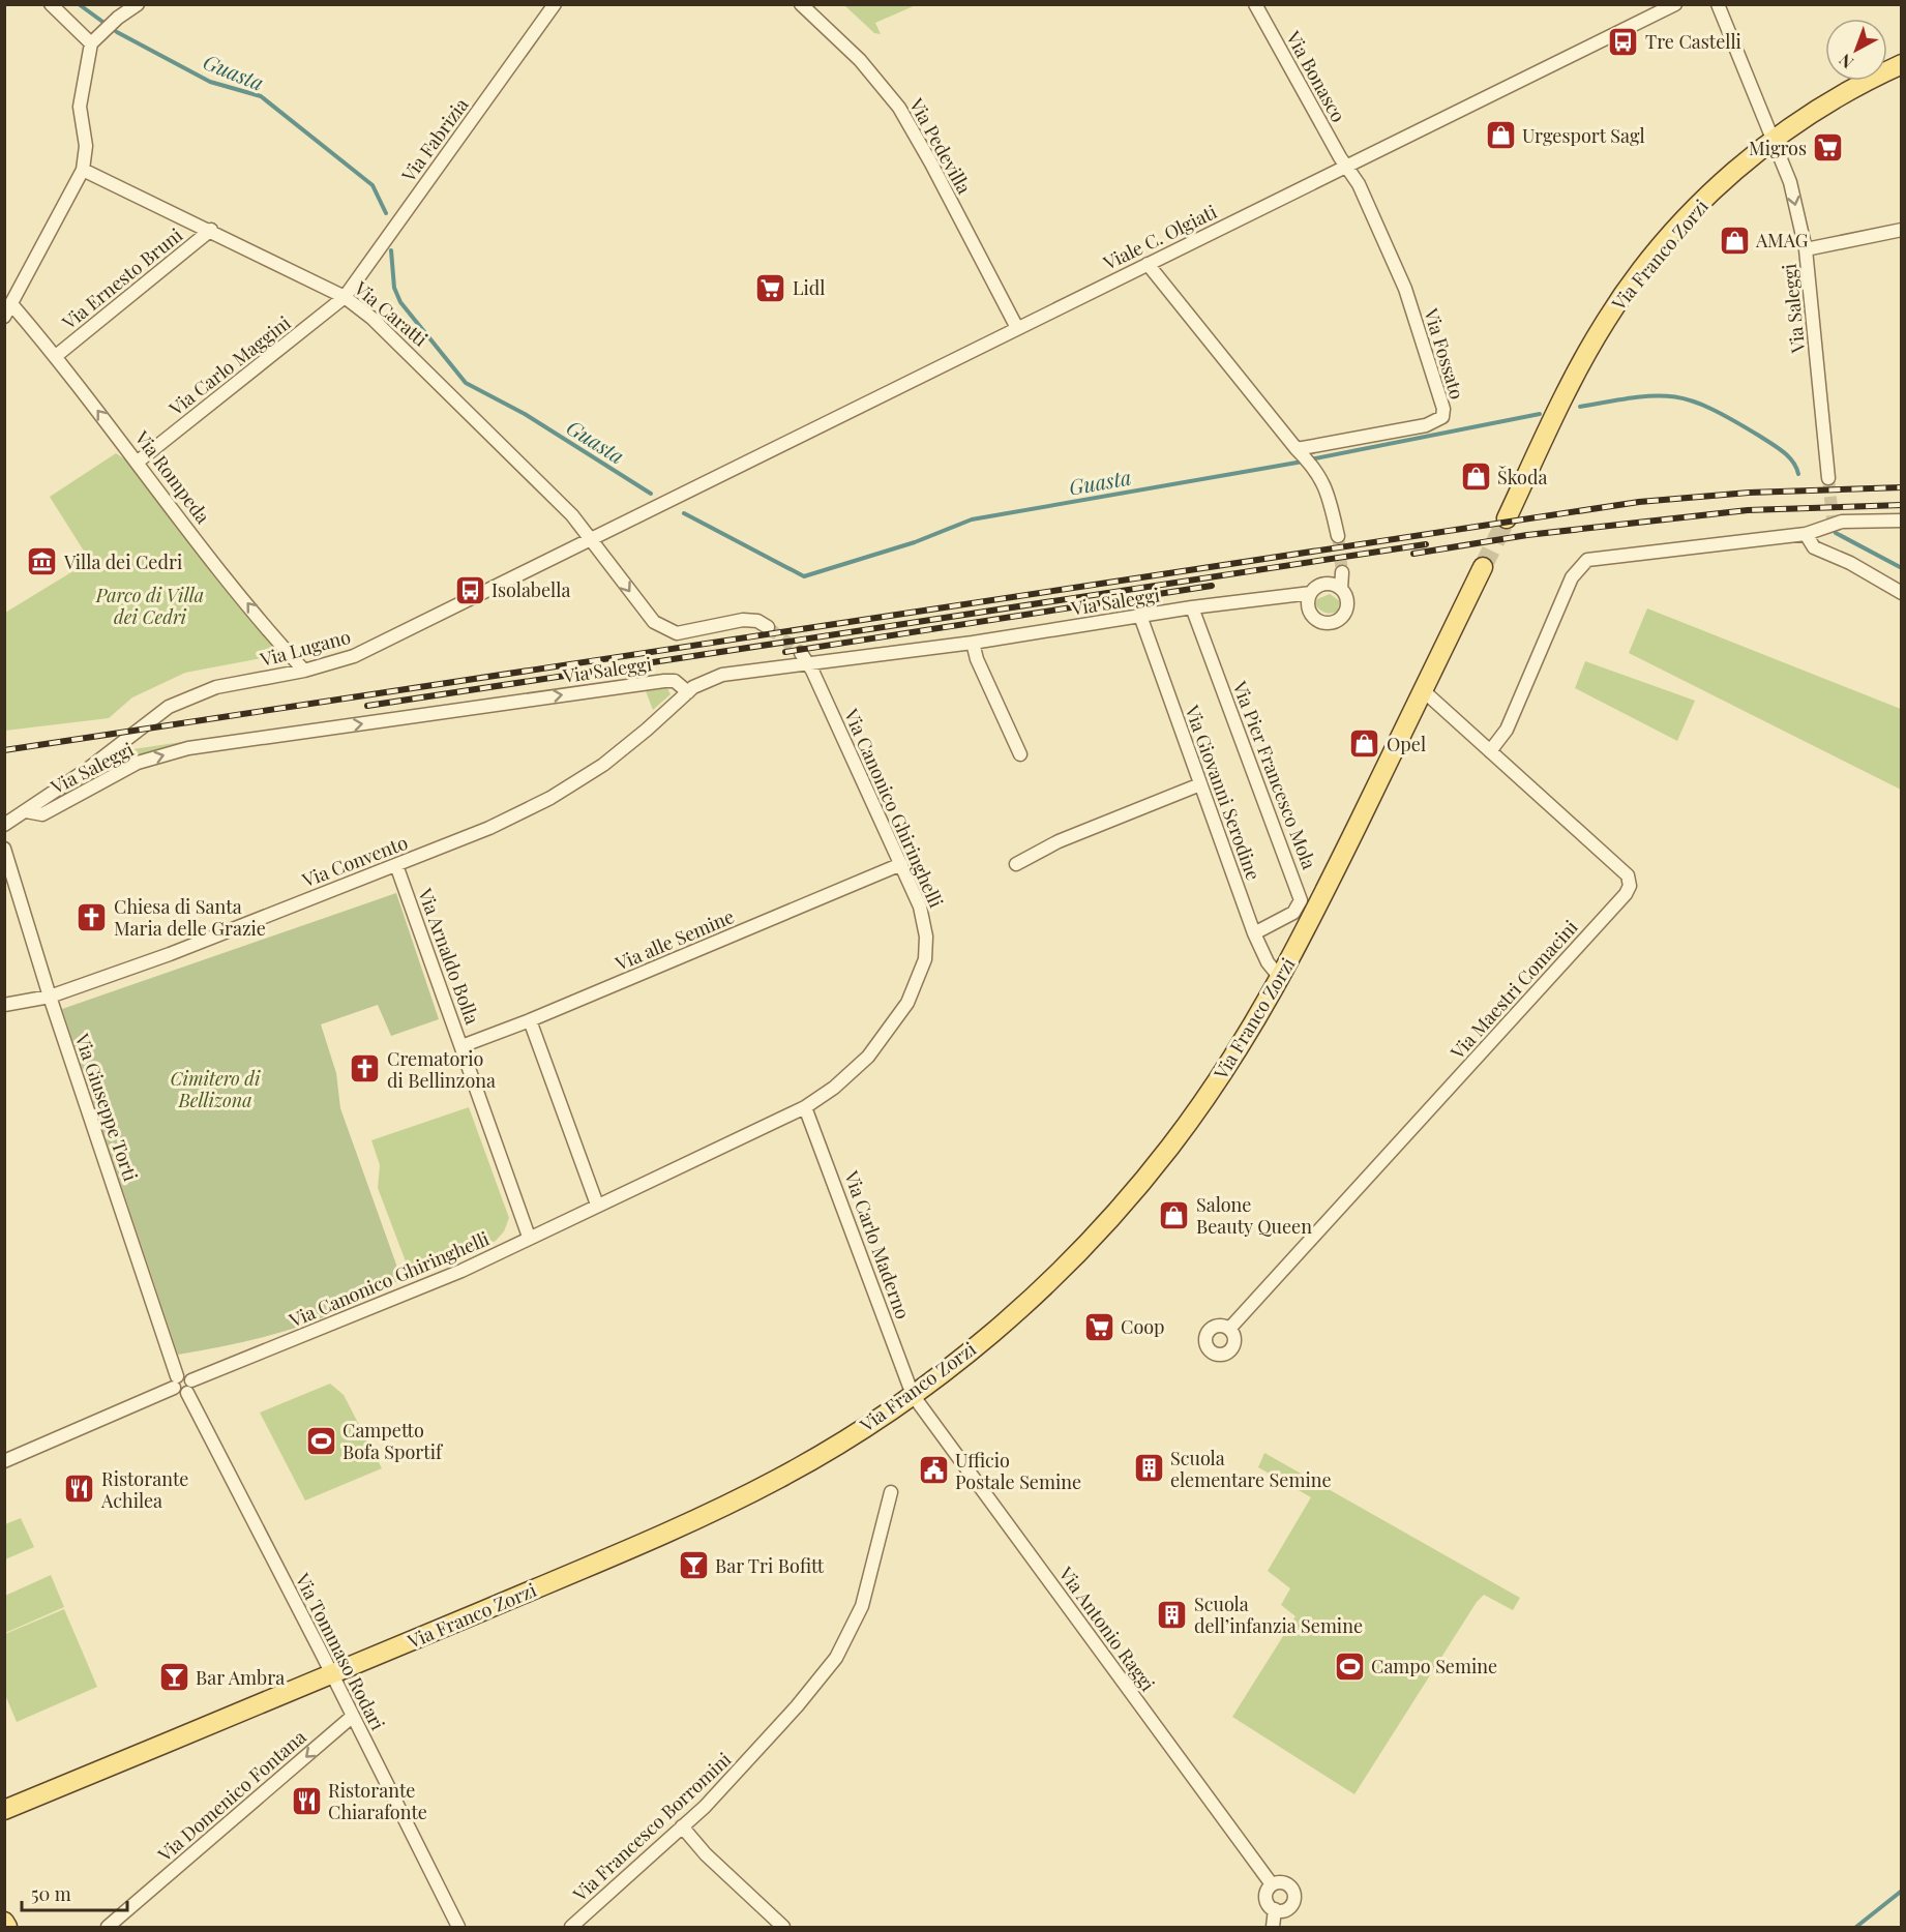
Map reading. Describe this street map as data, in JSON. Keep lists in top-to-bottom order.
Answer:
{
  "streets": {
    "main road": ["Via Franco Zorzi"],
    "street": [
      "Via Bonasco",
      "Via Fabrizia",
      "Via Pedevilla",
      "Viale C. Olgiati",
      "Via Ernesto Bruni",
      "Via Saleggi",
      "Via Caratti",
      "Via Fossato",
      "Via Carlo Maggini",
      "Via Rompeda",
      "Via Lugano",
      "Via Pier Francesco Mola",
      "Via Giovanni Serodine",
      "Via Canonico Ghiringhelli",
      "Via Convento",
      "Via alle Semine",
      "Via Arnaldo Bolla",
      "Via Maestri Comacini",
      "Via Giuseppe Torti",
      "Via Carlo Maderno",
      "Via Antonio Raggi",
      "Via Tommaso Rodari",
      "Via Domenico Fontana",
      "Via Francesco Borromini"
    ]
  },
  "crossings": [
    ["Via Bonasco", "Viale C. Olgiati"],
    ["Via Bonasco", "Via Fossato"],
    ["Via Fabrizia", "Via Caratti"],
    ["Via Fabrizia", "Via Carlo Maggini"],
    ["Via Pedevilla", "Viale C. Olgiati"],
    ["Viale C. Olgiati", "Via Fossato"],
    ["Viale C. Olgiati", "Via Lugano"],
    ["Via Franco Zorzi", "Via Saleggi"],
    ["Via Franco Zorzi", "Via Giovanni Serodine"],
    ["Via Franco Zorzi", "Via Maestri Comacini"],
    ["Via Franco Zorzi", "Via Carlo Maderno"],
    ["Via Franco Zorzi", "Via Antonio Raggi"],
    ["Via Franco Zorzi", "Via Tommaso Rodari"],
    ["Via Ernesto Bruni", "Via Caratti"],
    ["Via Ernesto Bruni", "Via Rompeda"],
    ["Via Saleggi", "Via Lugano"],
    ["Via Saleggi", "Via Pier Francesco Mola"],
    ["Via Saleggi", "Via Giovanni Serodine"],
    ["Via Saleggi", "Via Canonico Ghiringhelli"],
    ["Via Saleggi", "Via Convento"],
    ["Via Caratti", "Via Carlo Maggini"],
    ["Via Caratti", "Via Lugano"],
    ["Via Carlo Maggini", "Via Rompeda"],
    ["Via Rompeda", "Via Lugano"],
    ["Via Pier Francesco Mola", "Via Giovanni Serodine"],
    ["Via Canonico Ghiringhelli", "Via alle Semine"],
    ["Via Canonico Ghiringhelli", "Via Arnaldo Bolla"],
    ["Via Canonico Ghiringhelli", "Via Giuseppe Torti"],
    ["Via Canonico Ghiringhelli", "Via Carlo Maderno"],
    ["Via Canonico Ghiringhelli", "Via Tommaso Rodari"],
    ["Via Convento", "Via Arnaldo Bolla"],
    ["Via Convento", "Via Giuseppe Torti"],
    ["Via alle Semine", "Via Arnaldo Bolla"],
    ["Via Giuseppe Torti", "Via Tommaso Rodari"],
    ["Via Carlo Maderno", "Via Antonio Raggi"],
    ["Via Tommaso Rodari", "Via Domenico Fontana"]
  ],
  "one_way": ["Via Saleggi", "Via Rompeda", "Via Domenico Fontana"],
  "water": ["Guasta"],
  "parks": ["Parco di Villa dei Cedri", "Cimitero di Bellizona"],
  "places": {
    "bus stop": ["Tre Castelli", "Isolabella"],
    "shop": [
      "Urgesport Sagl",
      "AMAG",
      "Škoda",
      "Opel",
      "Salone Beauty Queen"
    ],
    "supermarket": ["Migros", "Lidl", "Coop"],
    "museum": ["Villa dei Cedri"],
    "church": ["Chiesa di Santa Maria delle Grazie", "Crematorio di Bellinzona"],
    "sports": ["Campetto Bofa Sportif", "Campo Semine"],
    "building": ["Scuola elementare Semine", "Scuola dell’infanzia Semine"],
    "public building": ["Ufficio Postale Semine"],
    "restaurant": ["Ristorante Achilea", "Ristorante Chiarafonte"],
    "bar": ["Bar Tri Bofitt", "Bar Ambra"]
  },
  "scale_bar": "50 m",
  "north": "bottom left"
}
